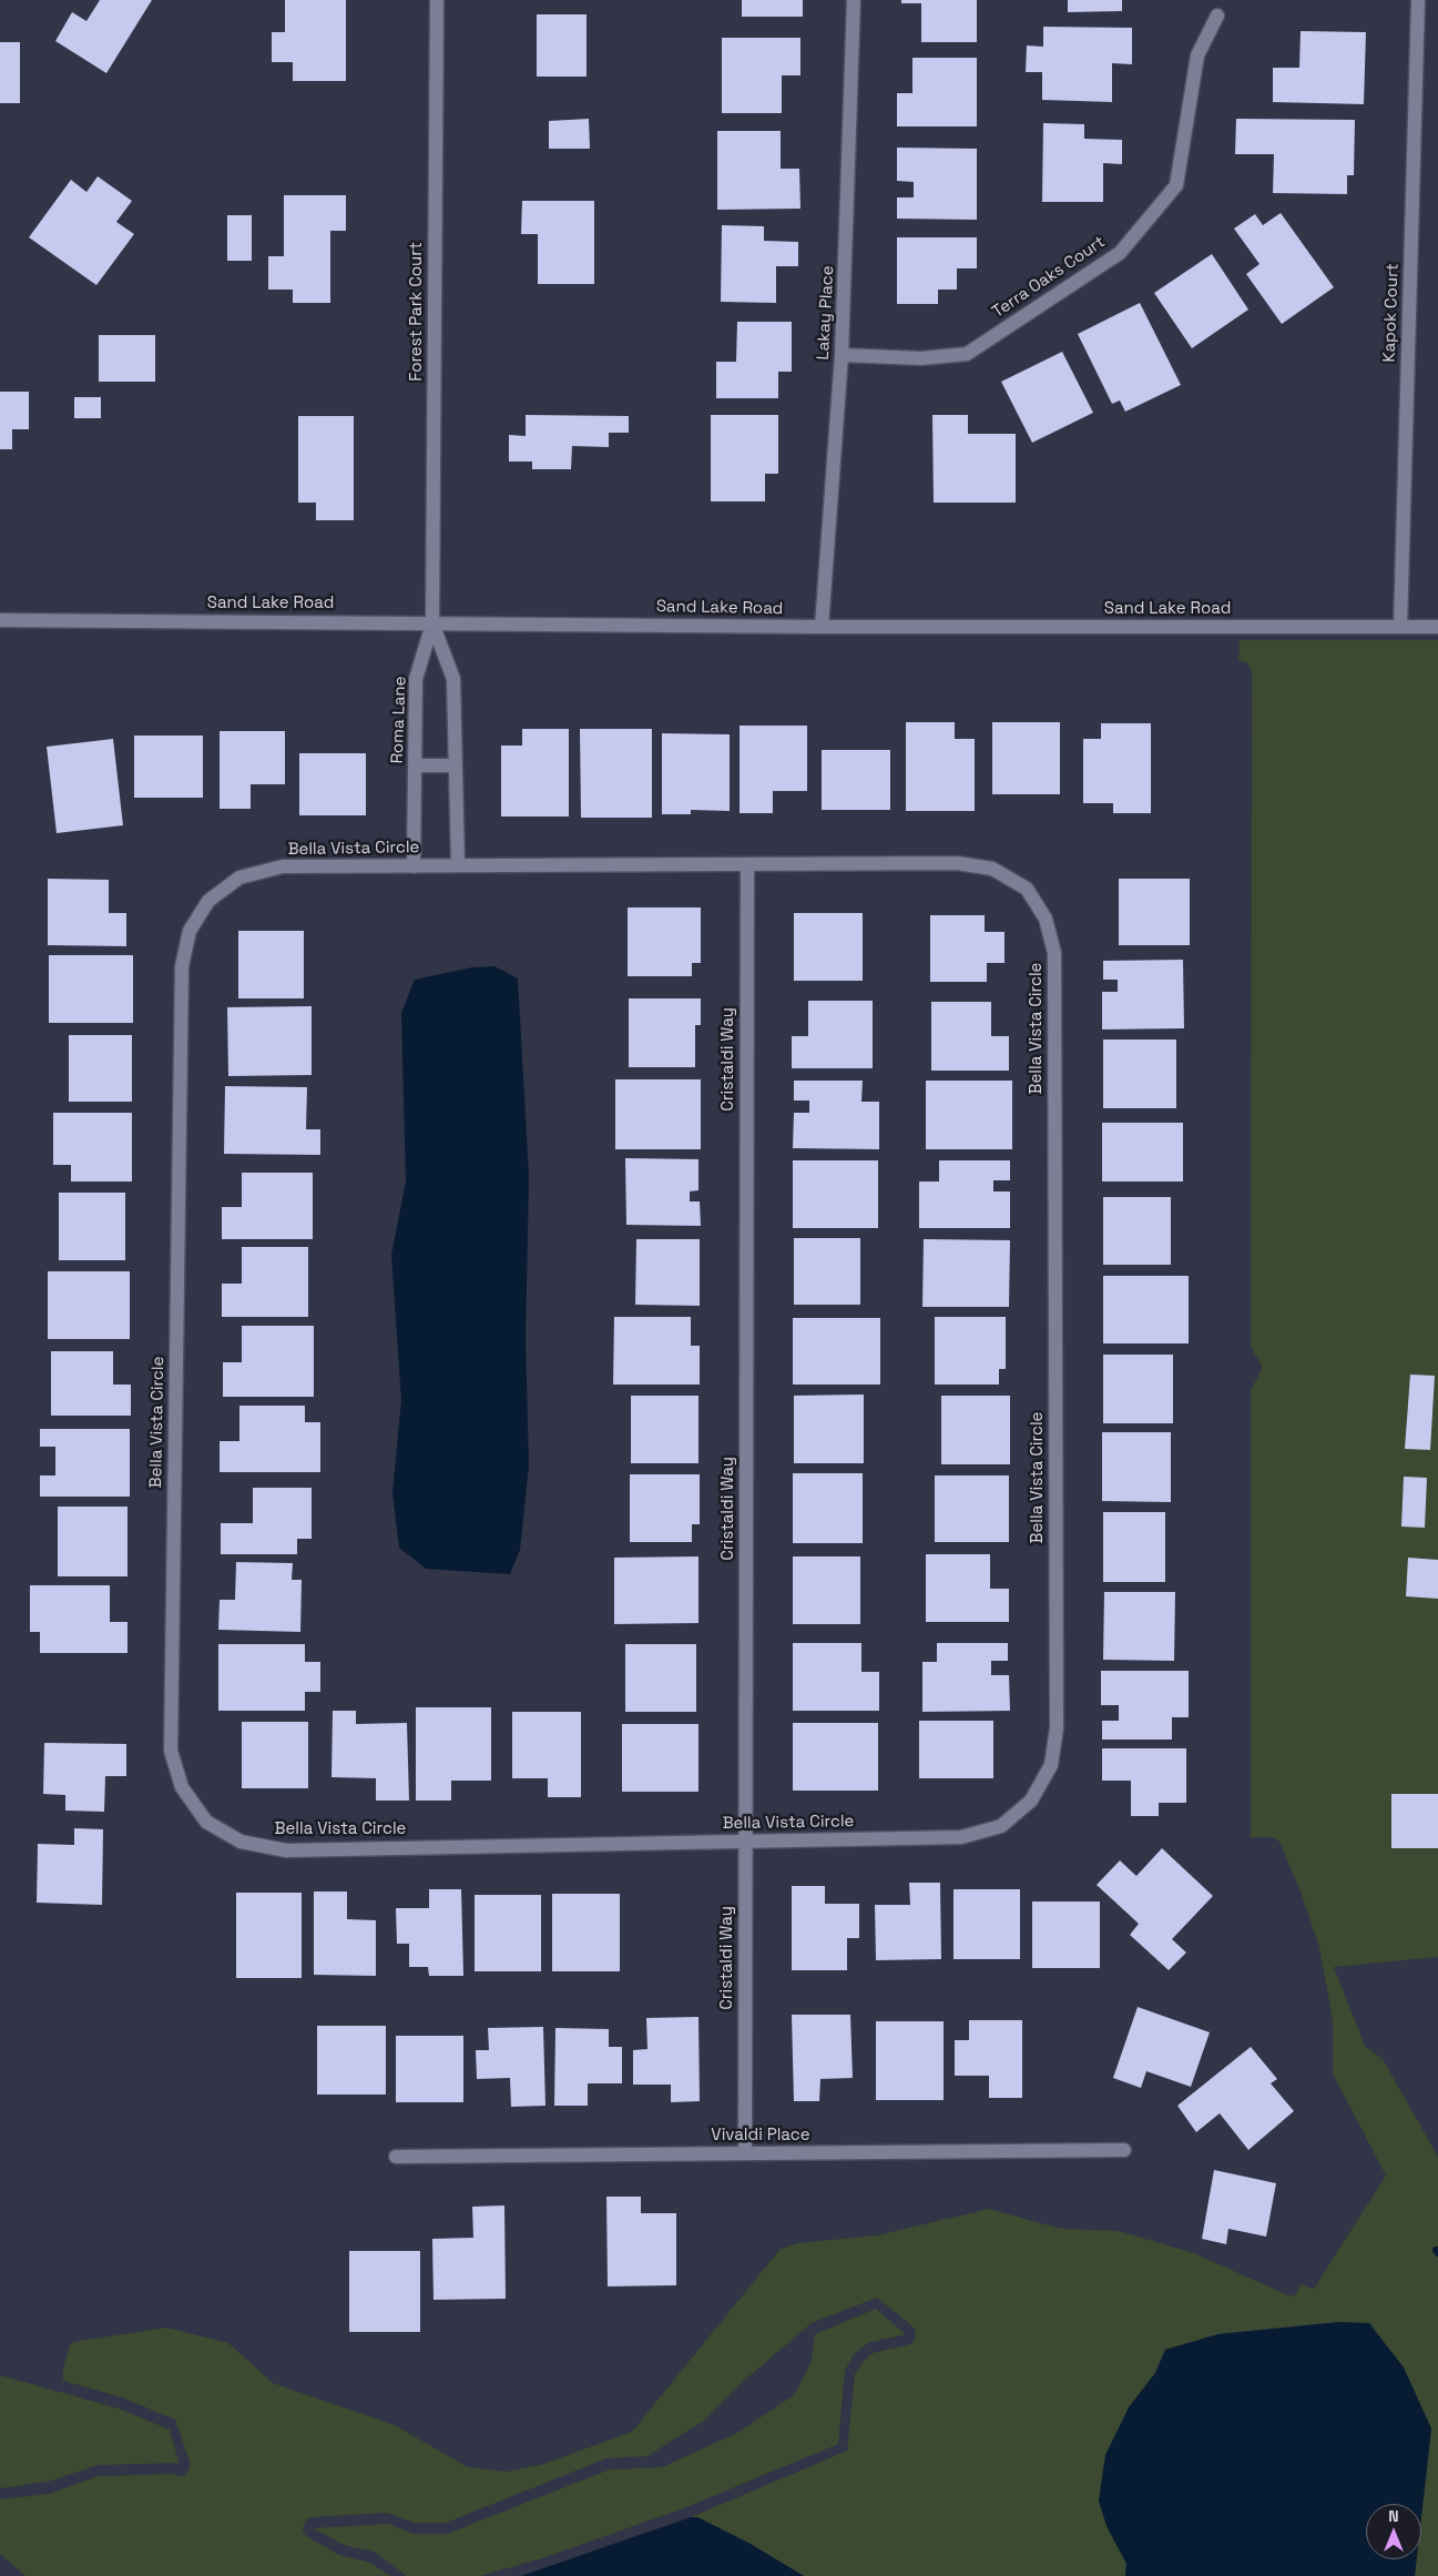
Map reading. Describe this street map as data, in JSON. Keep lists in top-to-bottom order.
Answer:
{
  "streets": {
    "street": [
      "Terra Oaks Court",
      "Forest Park Court",
      "Lakay Place",
      "Kapok Court",
      "Sand Lake Road",
      "Roma Lane",
      "Bella Vista Circle",
      "Cristaldi Way",
      "Vivaldi Place"
    ]
  },
  "crossings": [
    ["Terra Oaks Court", "Lakay Place"],
    ["Forest Park Court", "Sand Lake Road"],
    ["Forest Park Court", "Roma Lane"],
    ["Lakay Place", "Sand Lake Road"],
    ["Kapok Court", "Sand Lake Road"],
    ["Sand Lake Road", "Roma Lane"],
    ["Roma Lane", "Bella Vista Circle"],
    ["Bella Vista Circle", "Cristaldi Way"],
    ["Cristaldi Way", "Vivaldi Place"]
  ],
  "north": "top"
}
